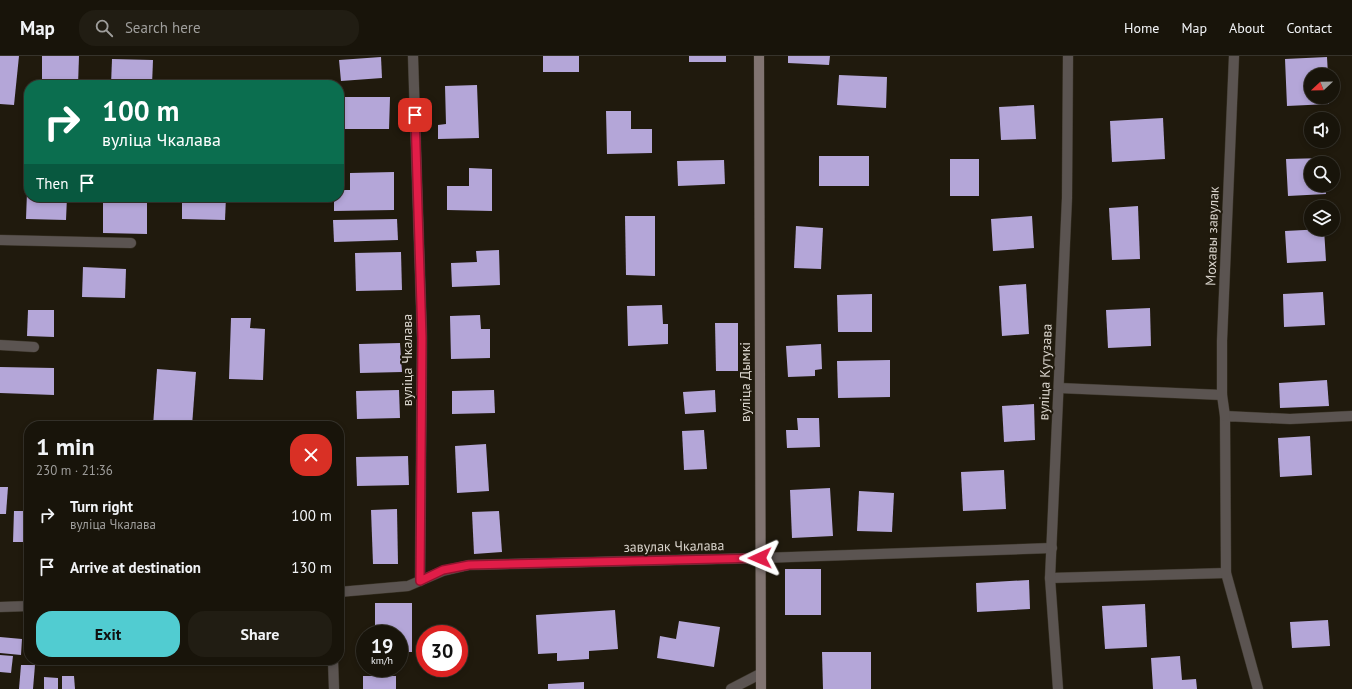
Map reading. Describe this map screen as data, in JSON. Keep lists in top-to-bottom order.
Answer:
{
  "streets": {
    "main road": ["вуліца Дымкі"],
    "street": [
      "Мохавы завулак",
      "вуліца Чкалава",
      "вуліца Кутузава",
      "завулак Чкалава"
    ]
  },
  "crossings": [
    ["вуліца Чкалава", "завулак Чкалава"],
    ["вуліца Кутузава", "завулак Чкалава"],
    ["вуліца Дымкі", "завулак Чкалава"]
  ],
  "north": "left",
  "page": {
    "header": "Map",
    "search": "Search here",
    "nav": [
      "Home",
      "Map",
      "About",
      "Contact"
    ],
    "turn": ["100 m", "вуліца Чкалава"],
    "then": "Then",
    "heading": ["1 min", "230 m · 21:36"],
    "list": [
      {
        "name": "Turn right",
        "note": "вуліца Чкалава",
        "value": "100 m"
      },
      {
        "name": "Arrive at destination",
        "value": "130 m"
      }
    ],
    "buttons": ["Exit", "Share"],
    "speed": "19 km/h",
    "limit": "30"
  }
}
